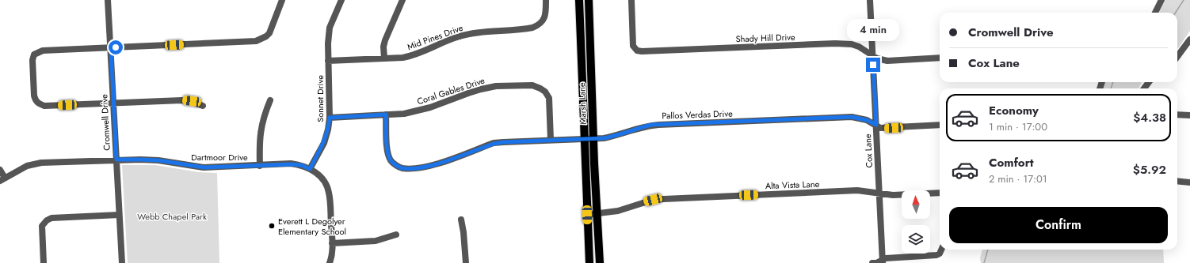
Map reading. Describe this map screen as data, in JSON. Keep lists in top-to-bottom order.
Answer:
{
  "streets": {
    "main road": ["Marsh Lane"],
    "street": [
      "Mid Pines Drive",
      "Shady Hill Drive",
      "Coral Gables Drive",
      "Sonnet Drive",
      "Pallos Verdas Drive",
      "Cromwell Drive",
      "Cox Lane",
      "Dartmoor Drive",
      "Alta Vista Lane"
    ]
  },
  "crossings": [
    ["Mid Pines Drive", "Sonnet Drive"],
    ["Shady Hill Drive", "Cox Lane"],
    ["Coral Gables Drive", "Sonnet Drive"],
    ["Coral Gables Drive", "Pallos Verdas Drive"],
    ["Sonnet Drive", "Dartmoor Drive"],
    ["Marsh Lane", "Pallos Verdas Drive"],
    ["Marsh Lane", "Alta Vista Lane"],
    ["Pallos Verdas Drive", "Cox Lane"],
    ["Cromwell Drive", "Dartmoor Drive"],
    ["Cox Lane", "Alta Vista Lane"]
  ],
  "parks": ["Webb Chapel Park"],
  "places": ["Everett L Degolyer Elementary School"],
  "north": "top",
  "page": {
    "banner": ["Cromwell Drive", "Cox Lane"],
    "bubble": "4 min",
    "list": [
      {
        "name": "Economy",
        "note": "1 min · 17:00",
        "value": "$4.38"
      },
      {
        "name": "Comfort",
        "note": "2 min · 17:01",
        "value": "$5.92"
      }
    ],
    "buttons": "Confirm"
  }
}
